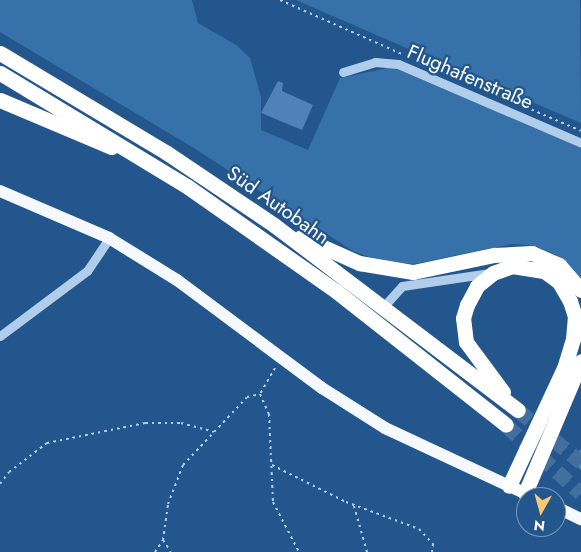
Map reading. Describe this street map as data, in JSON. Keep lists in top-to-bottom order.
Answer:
{
  "streets": {
    "highway": ["Süd Autobahn"],
    "street": ["Flughafenstraße"]
  },
  "north": "bottom"
}
